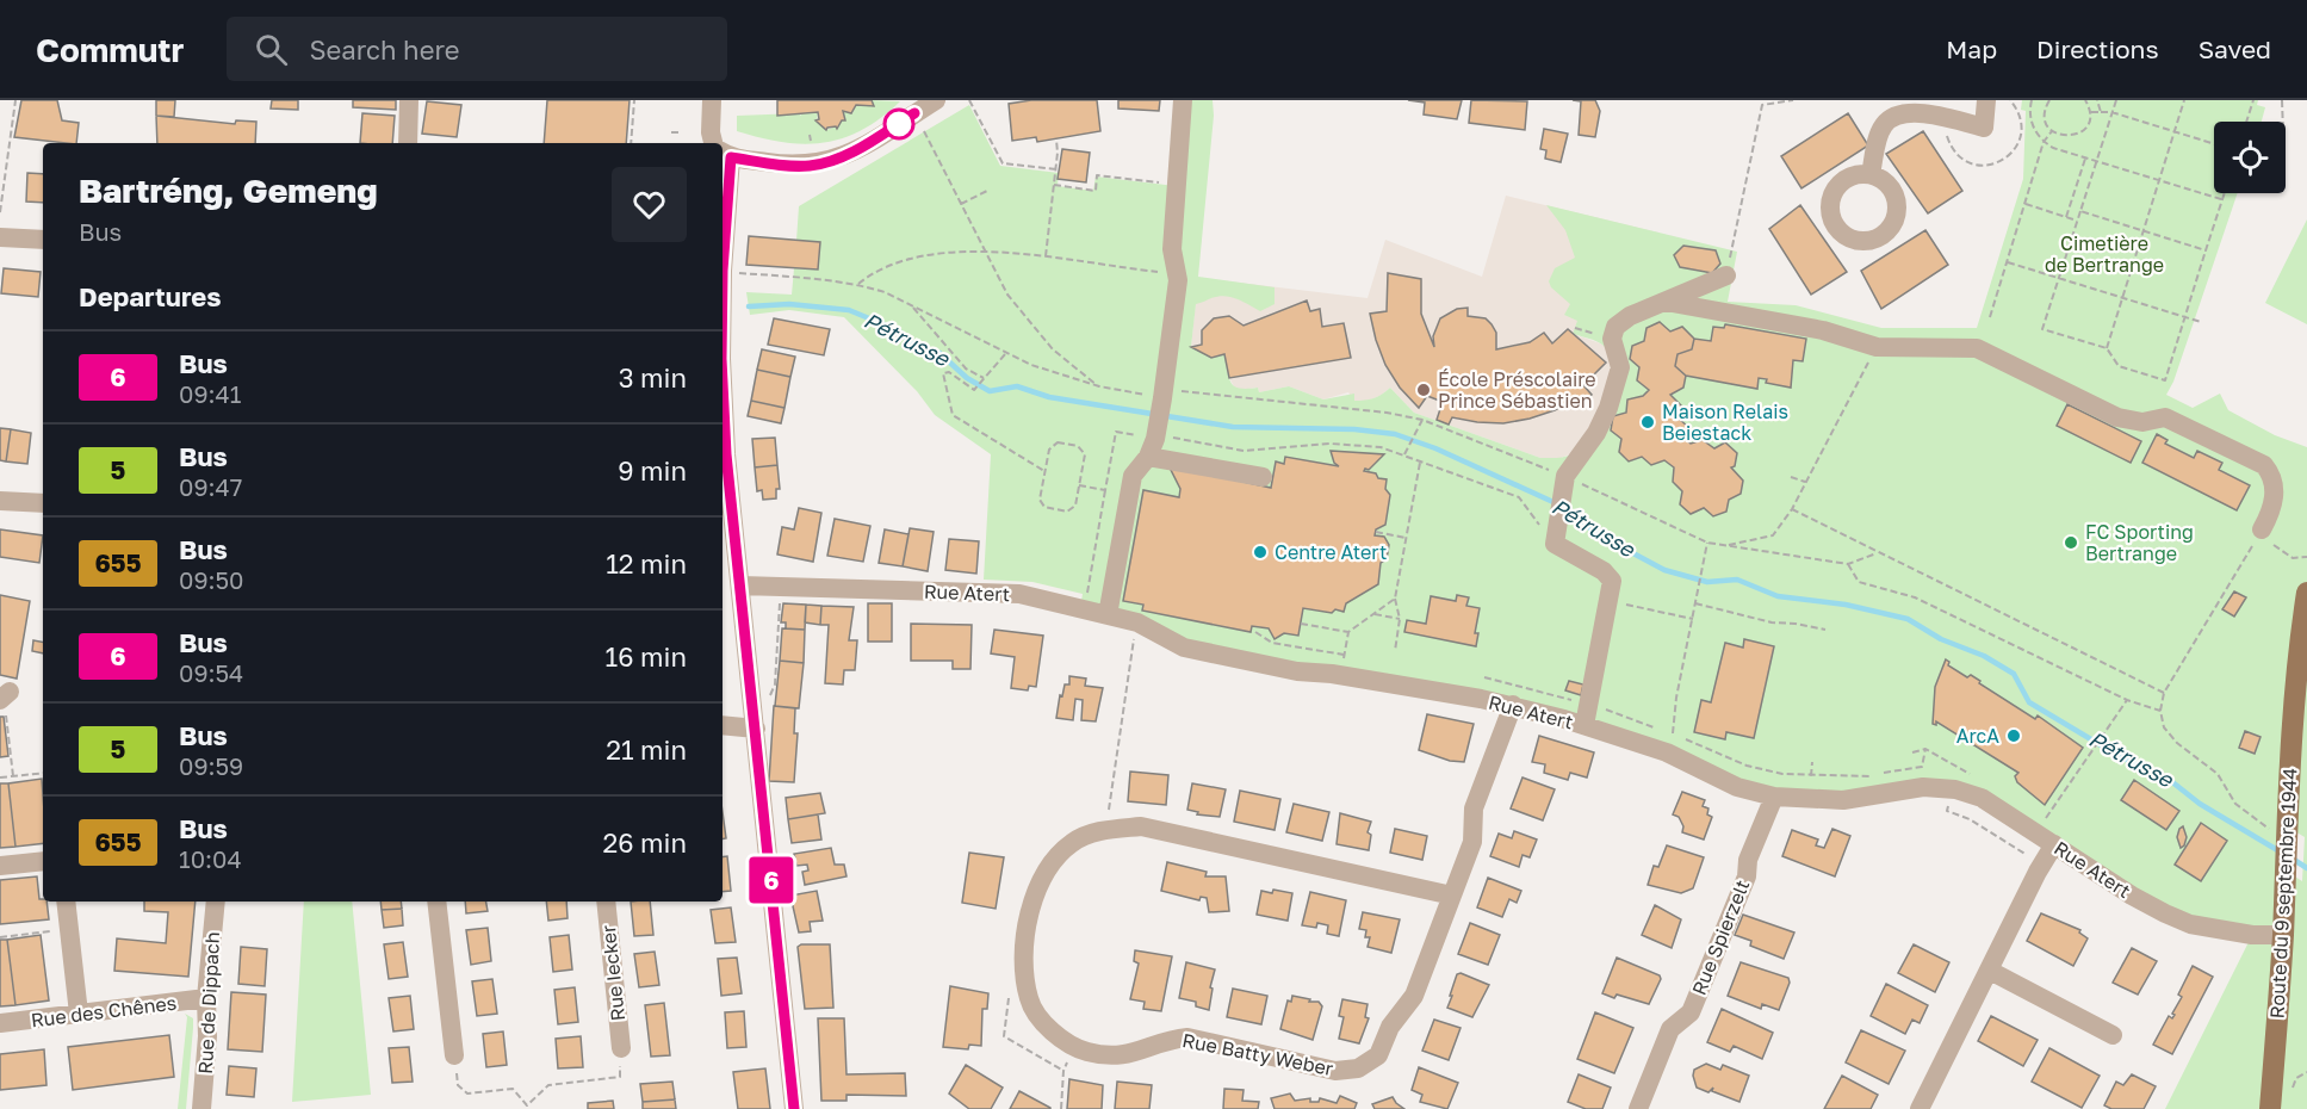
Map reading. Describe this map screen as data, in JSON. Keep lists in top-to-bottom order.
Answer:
{
  "streets": {
    "main road": ["Route du 9 septembre 1944"],
    "street": [
      "Rue Atert",
      "Rue Spierzelt",
      "Rue Iecker",
      "Rue de Dippach",
      "Rue des Chênes",
      "Rue Batty Weber"
    ]
  },
  "crossings": [
    ["Rue Atert", "Route du 9 septembre 1944"],
    ["Rue Atert", "Rue Spierzelt"],
    ["Rue Atert", "Rue Batty Weber"],
    ["Rue de Dippach", "Rue des Chênes"]
  ],
  "water": ["Pétrusse"],
  "parks": ["Cimetière de Bertrange"],
  "places": [
    "École Préscolaire Prince Sébastien",
    "Maison Relais Beiestack",
    "FC Sporting Bertrange",
    "Centre Atert",
    "ArcA"
  ],
  "lines": ["bus line 6"],
  "page": {
    "header": "Commutr",
    "search": "Search here",
    "nav": ["Map", "Directions", "Saved"],
    "on_map": "6",
    "heading": [
      ["Bartréng, Gemeng", "Bus"],
      "Departures"
    ],
    "list": [
      {
        "mark": "6",
        "name": "Bus",
        "note": "09:41",
        "value": "3 min"
      },
      {
        "mark": "5",
        "name": "Bus",
        "note": "09:47",
        "value": "9 min"
      },
      {
        "mark": "655",
        "name": "Bus",
        "note": "09:50",
        "value": "12 min"
      },
      {
        "mark": "6",
        "name": "Bus",
        "note": "09:54",
        "value": "16 min"
      },
      {
        "mark": "5",
        "name": "Bus",
        "note": "09:59",
        "value": "21 min"
      },
      {
        "mark": "655",
        "name": "Bus",
        "note": "10:04",
        "value": "26 min"
      }
    ]
  }
}
